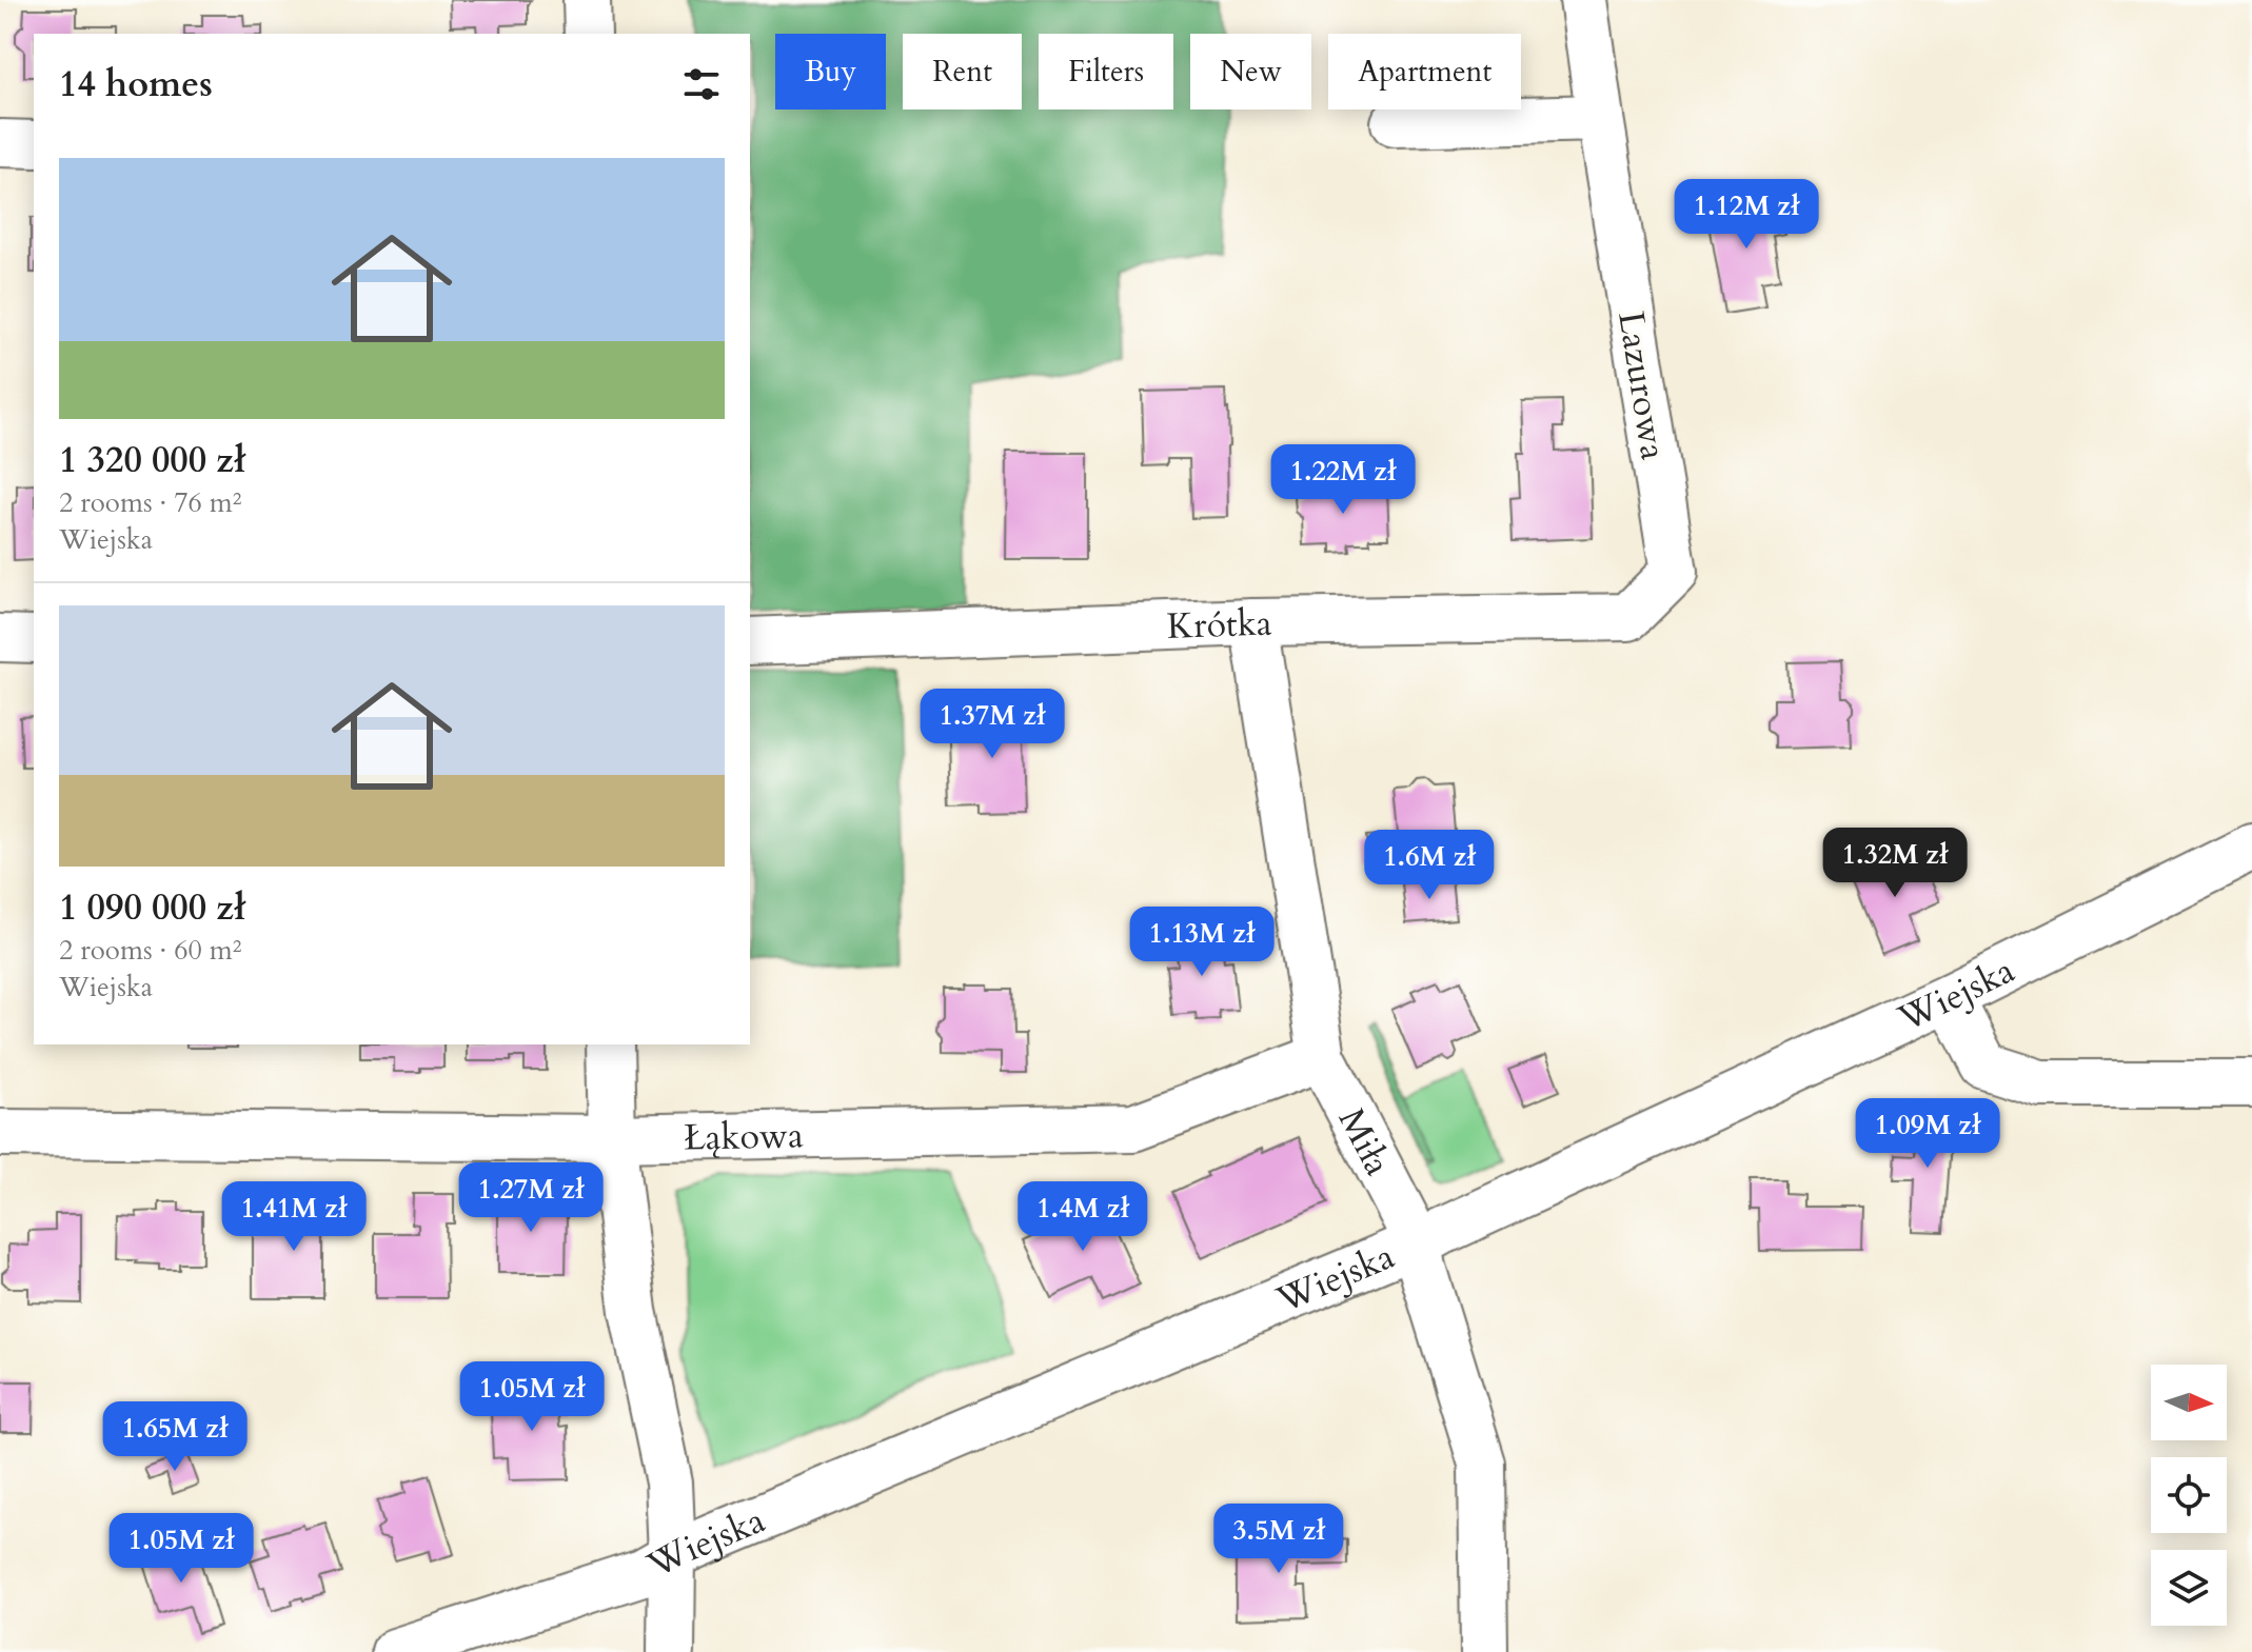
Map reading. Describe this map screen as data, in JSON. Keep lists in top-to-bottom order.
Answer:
{
  "streets": {
    "street": [
      "Lazurowa",
      "Krótka",
      "Wiejska",
      "Łąkowa",
      "Miła"
    ]
  },
  "crossings": [
    ["Lazurowa", "Krótka"],
    ["Krótka", "Miła"],
    ["Wiejska", "Miła"],
    ["Łąkowa", "Miła"]
  ],
  "north": "right",
  "page": {
    "chip": [
      "Buy",
      "Rent",
      "Filters",
      "New",
      "Apartment"
    ],
    "heading": "14 homes",
    "list": [
      {
        "name": "1 320 000 zł",
        "note": "2 rooms · 76 m² · Wiejska"
      },
      {
        "name": "1 090 000 zł",
        "note": "2 rooms · 60 m² · Wiejska"
      }
    ],
    "price": [
      "1.12M zł",
      "1.22M zł",
      "1.37M zł",
      "1.32M zł",
      "1.6M zł",
      "1.13M zł",
      "1.09M zł",
      "1.27M zł",
      "1.41M zł",
      "1.4M zł",
      "1.05M zł",
      "1.65M zł",
      "3.5M zł",
      "1.05M zł"
    ]
  }
}
